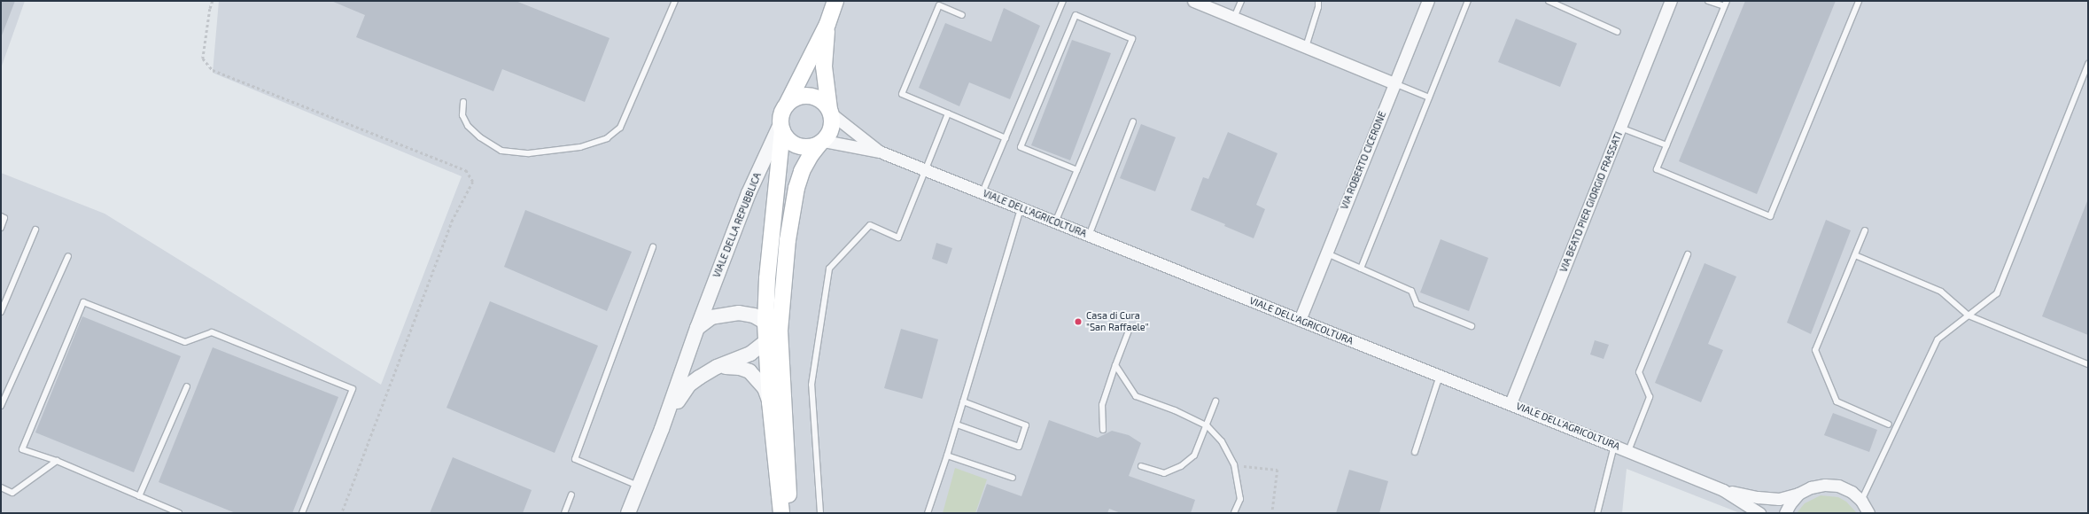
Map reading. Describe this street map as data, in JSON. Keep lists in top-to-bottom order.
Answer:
{
  "streets": {
    "street": [
      "VIA ROBERTO CICERONE",
      "VIA BEATO PIER GIORGIO FRASSATI",
      "VIALE DELL'AGRICOLTURA",
      "VIALE DELLA REPUBBLICA"
    ]
  },
  "crossings": [
    ["VIA ROBERTO CICERONE", "VIALE DELL'AGRICOLTURA"],
    ["VIA BEATO PIER GIORGIO FRASSATI", "VIALE DELL'AGRICOLTURA"],
    ["VIALE DELL'AGRICOLTURA", "VIALE DELLA REPUBBLICA"]
  ],
  "places": ["Casa di Cura \"San Raffaele\""]
}
